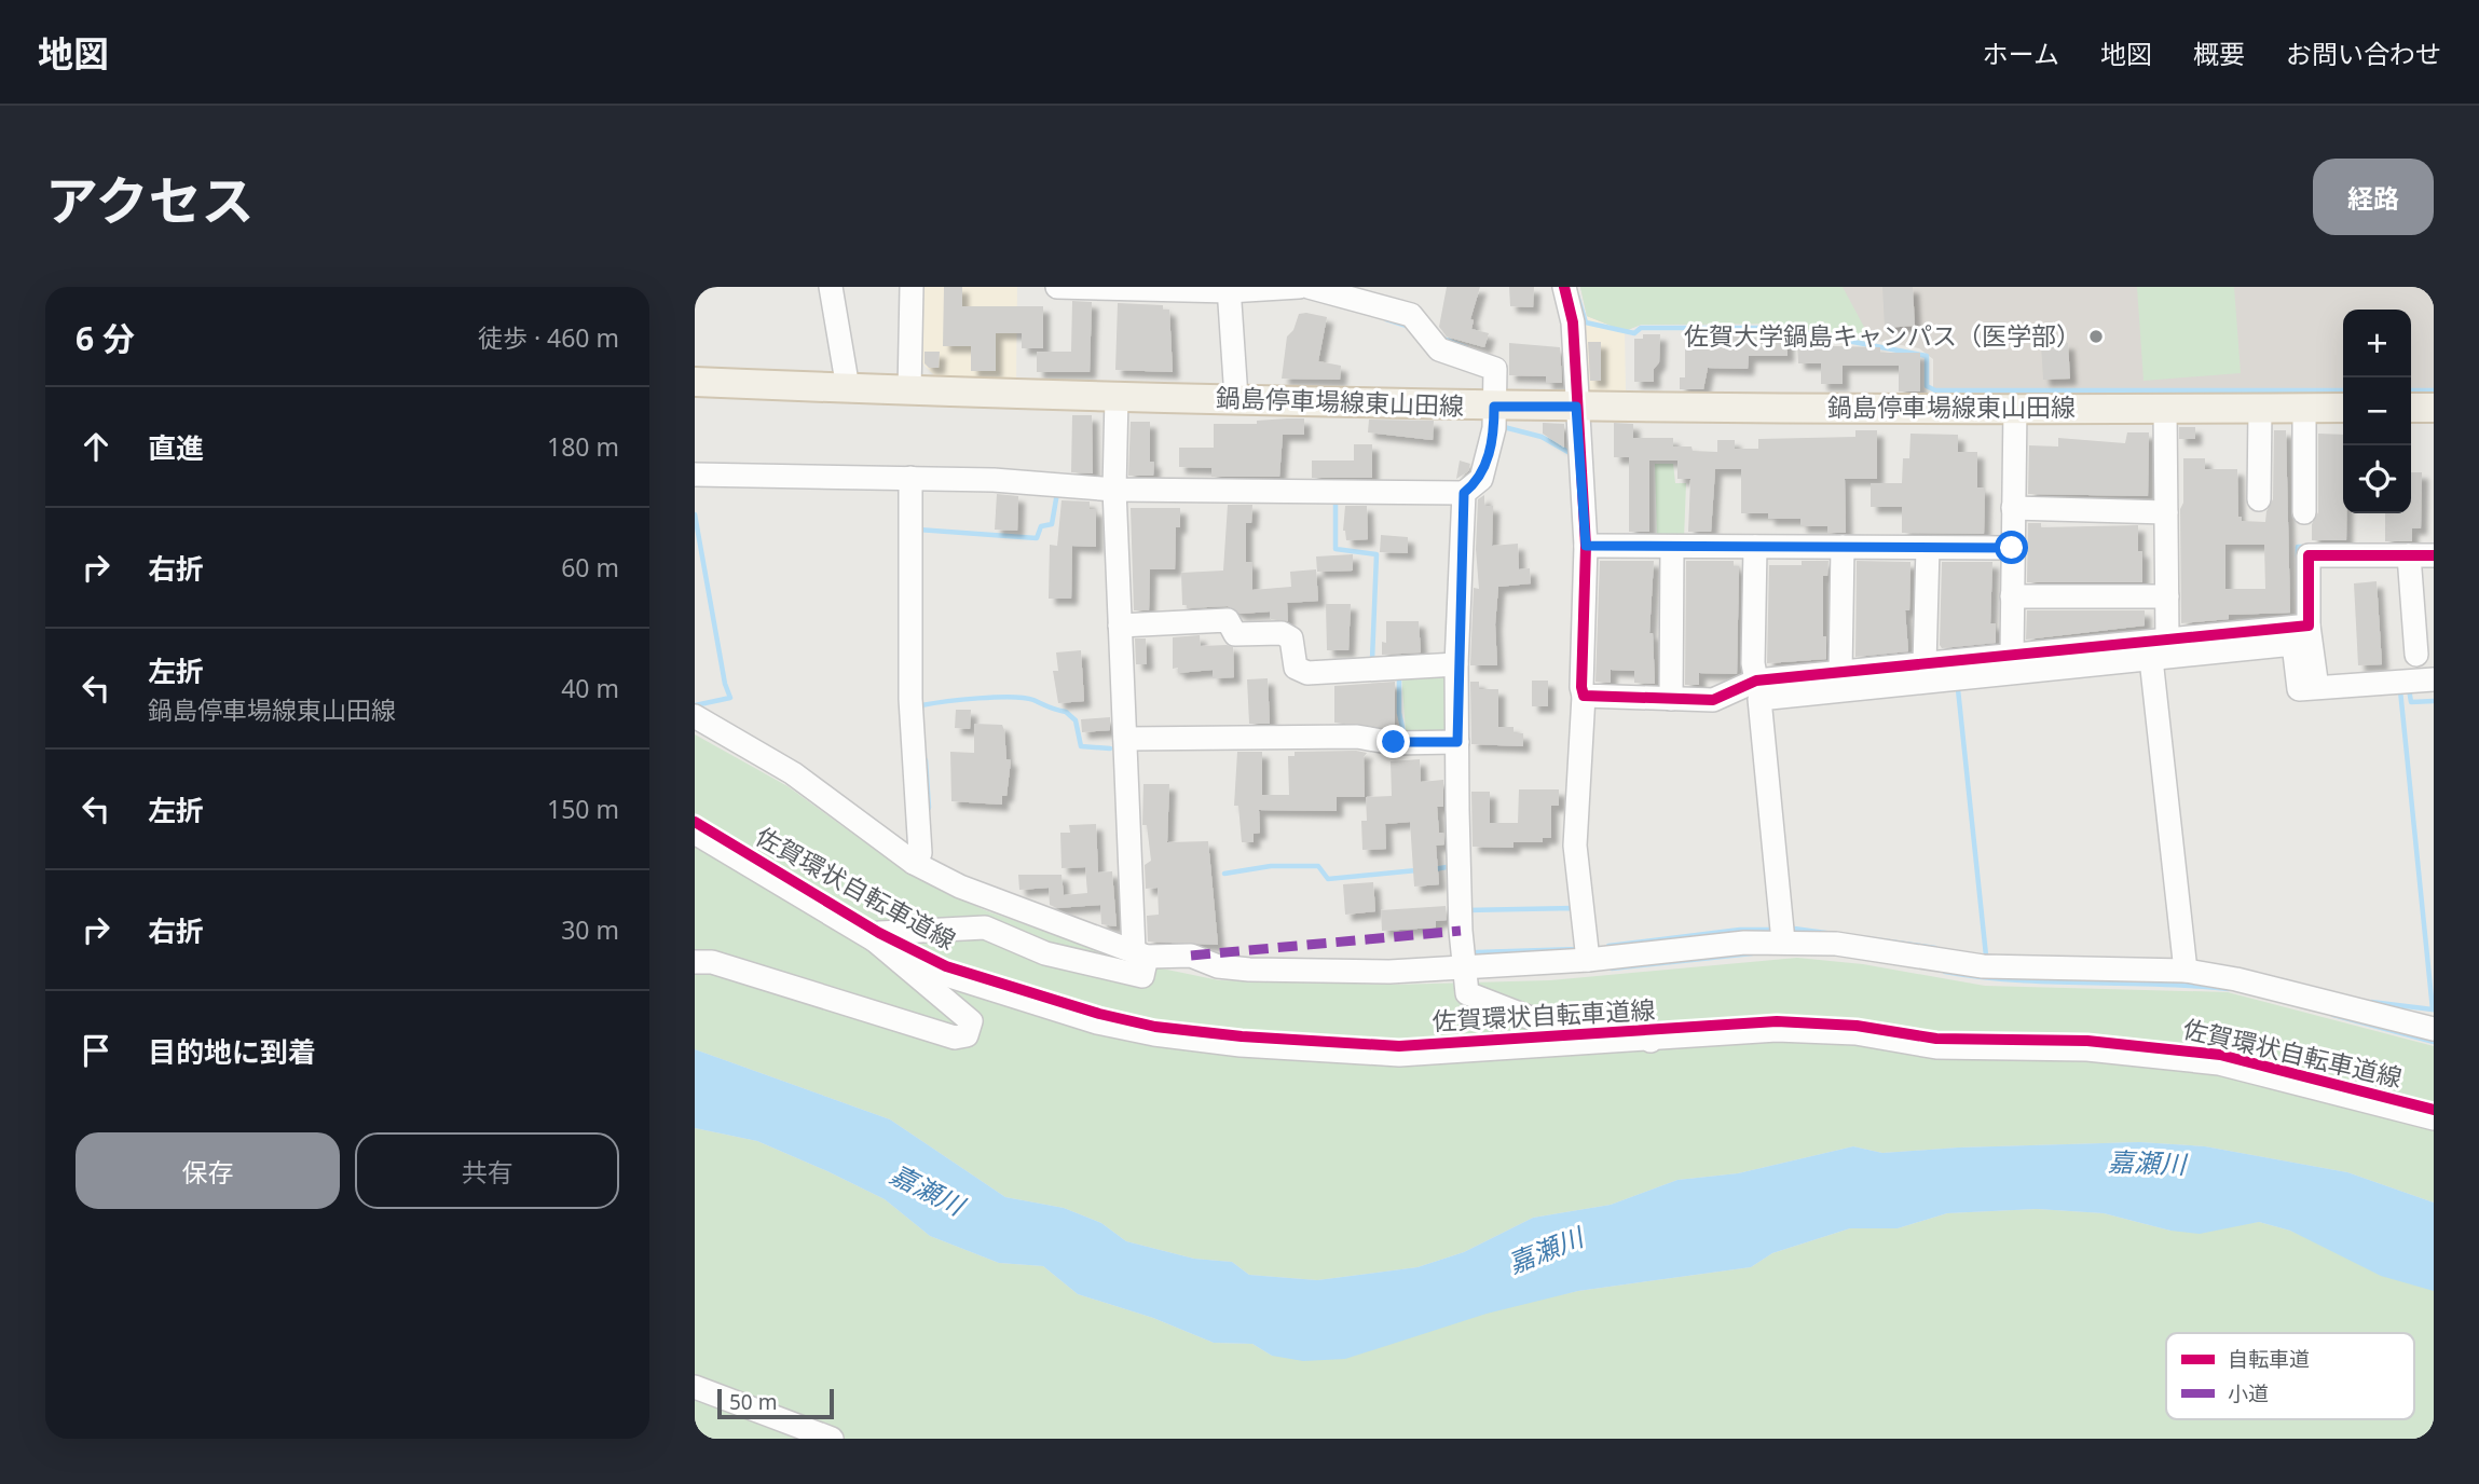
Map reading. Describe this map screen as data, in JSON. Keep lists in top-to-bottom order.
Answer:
{
  "streets": {
    "main road": ["鍋島停車場線東山田線"],
    "cycle path": ["佐賀環状自転車道線"]
  },
  "water": ["嘉瀬川"],
  "places": ["佐賀大学鍋島キャンパス（医学部）"],
  "legend": ["自転車道", "小道"],
  "scale_bar": "50 m",
  "page": {
    "header": "地図",
    "nav": [
      "ホーム",
      "地図",
      "概要",
      "お問い合わせ"
    ],
    "title": "アクセス",
    "buttons": [
      "経路",
      ["保存", "共有"]
    ],
    "heading": ["6 分", "徒歩 · 460 m"],
    "map_buttons": ["+", "−"],
    "list": [
      ["直進", "180 m"],
      ["右折", "60 m"],
      ["左折", "鍋島停車場線東山田線", "40 m"],
      ["左折", "150 m"],
      ["右折", "30 m"],
      "目的地に到着"
    ],
    "scale": "50 m"
  }
}
